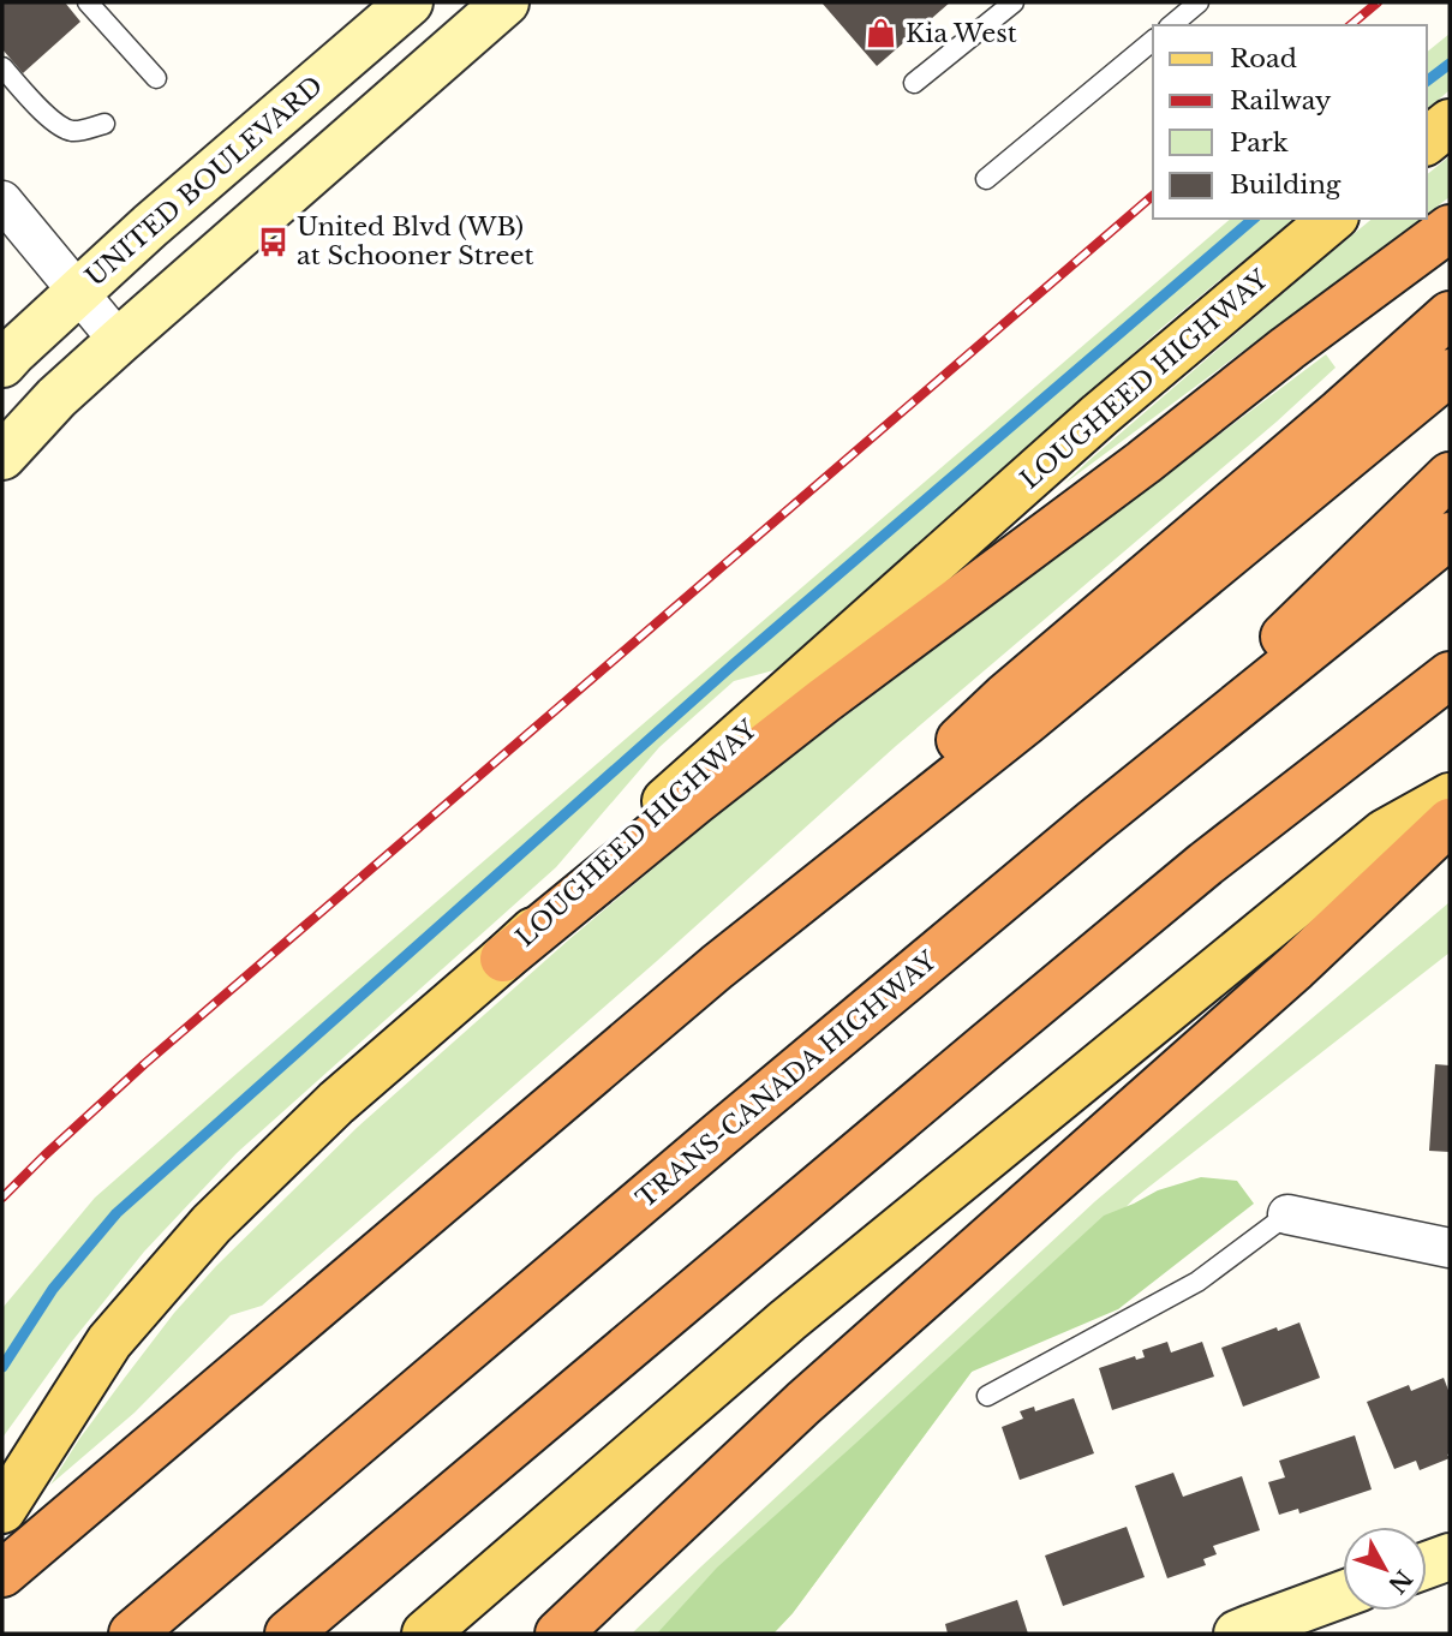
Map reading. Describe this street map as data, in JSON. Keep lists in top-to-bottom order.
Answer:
{
  "streets": {
    "highway": ["TRANS-CANADA HIGHWAY"],
    "main road": ["UNITED BOULEVARD", "LOUGHEED HIGHWAY"]
  },
  "places": {
    "shop": ["Kia West"],
    "bus stop": ["United Blvd (WB) at Schooner Street"]
  },
  "legend": [
    "Road",
    "Railway",
    "Park",
    "Building"
  ],
  "north": "bottom right"
}
